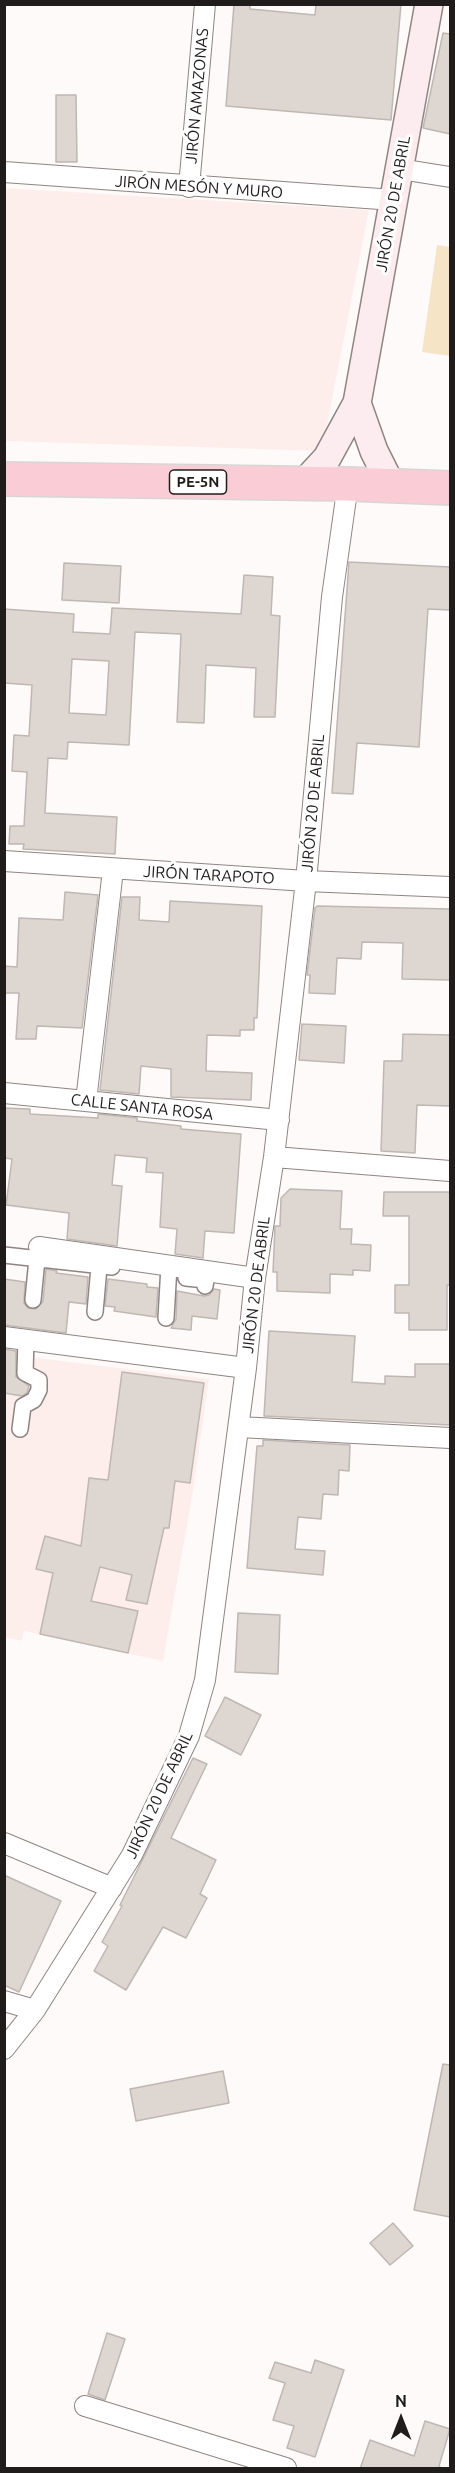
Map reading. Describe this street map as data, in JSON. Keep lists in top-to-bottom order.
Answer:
{
  "streets": {
    "highway": ["PE-5N"],
    "main road": ["JIRÓN 20 DE ABRIL"],
    "street": [
      "JIRÓN AMAZONAS",
      "JIRÓN MESÓN Y MURO",
      "JIRÓN TARAPOTO",
      "CALLE SANTA ROSA"
    ]
  },
  "crossings": [
    ["JIRÓN AMAZONAS", "JIRÓN MESÓN Y MURO"],
    ["JIRÓN MESÓN Y MURO", "JIRÓN 20 DE ABRIL"],
    ["JIRÓN 20 DE ABRIL", "PE-5N"],
    ["JIRÓN 20 DE ABRIL", "JIRÓN TARAPOTO"],
    ["JIRÓN 20 DE ABRIL", "CALLE SANTA ROSA"]
  ],
  "north": "top"
}
